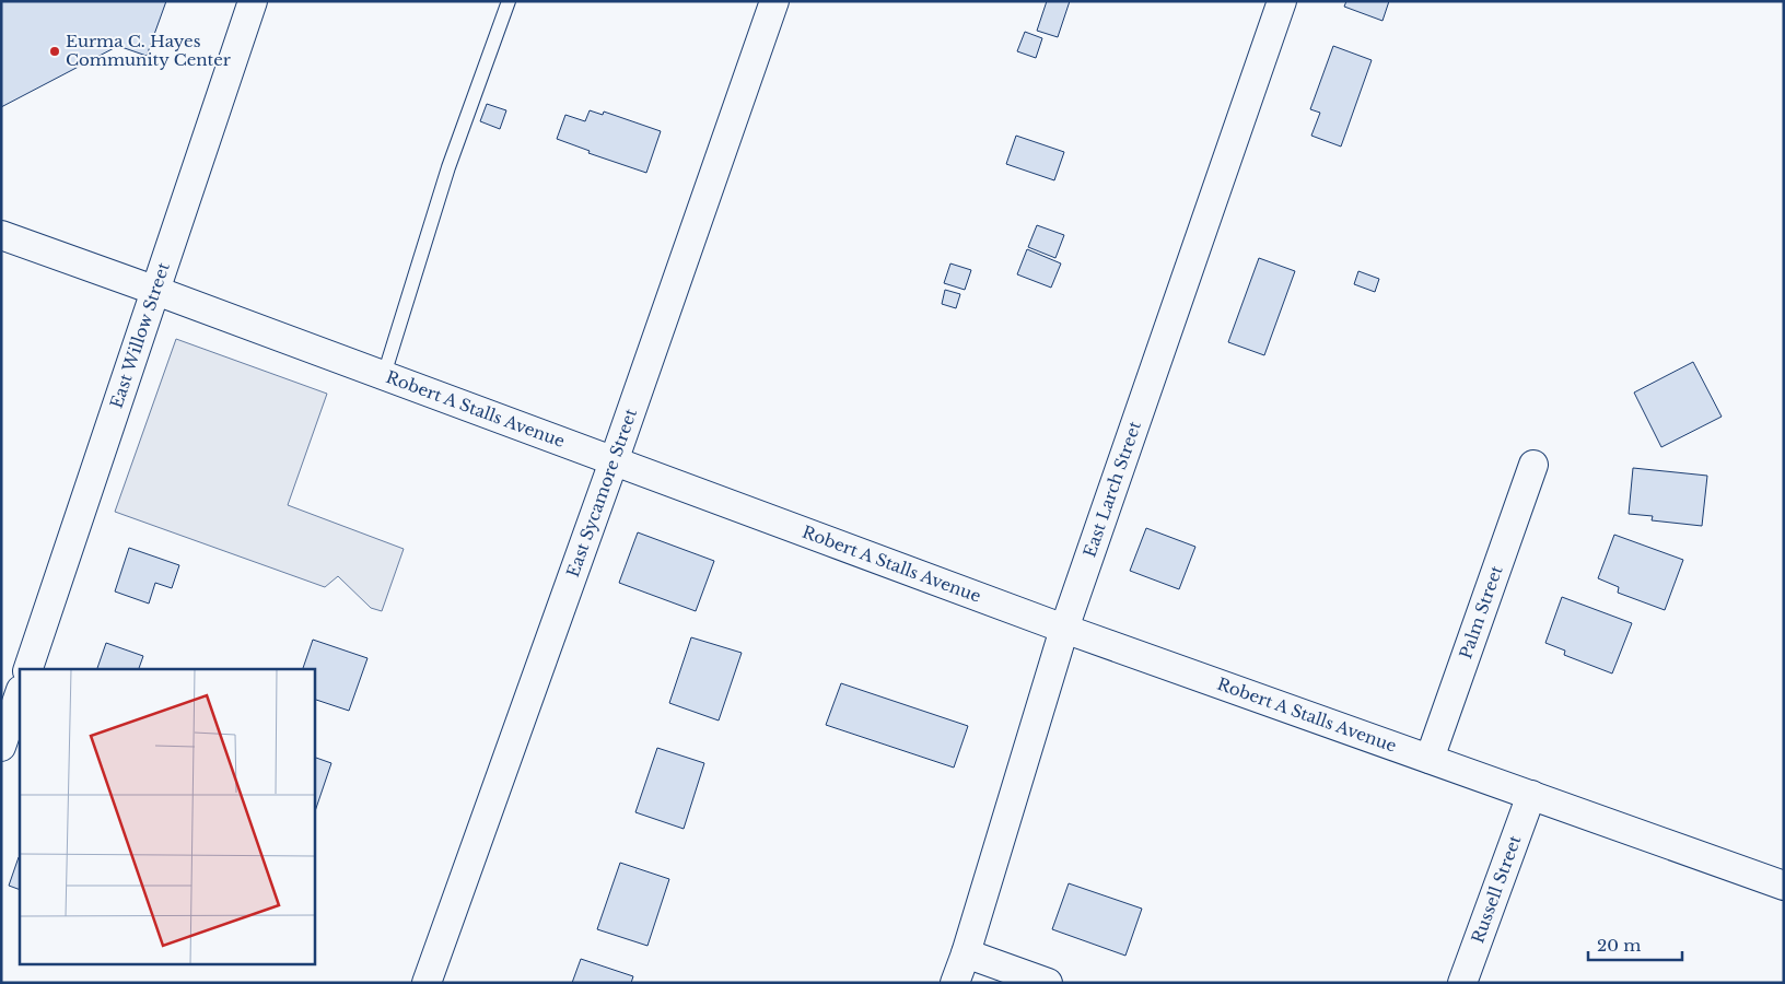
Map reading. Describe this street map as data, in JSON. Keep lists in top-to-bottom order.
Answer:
{
  "streets": {
    "street": [
      "East Willow Street",
      "Robert A Stalls Avenue",
      "East Larch Street",
      "East Sycamore Street",
      "Palm Street",
      "Russell Street"
    ]
  },
  "crossings": [
    ["East Willow Street", "Robert A Stalls Avenue"],
    ["Robert A Stalls Avenue", "East Larch Street"],
    ["Robert A Stalls Avenue", "East Sycamore Street"],
    ["Robert A Stalls Avenue", "Palm Street"],
    ["Robert A Stalls Avenue", "Russell Street"]
  ],
  "places": ["Eurma C. Hayes Community Center"],
  "scale_bar": "20 m"
}
